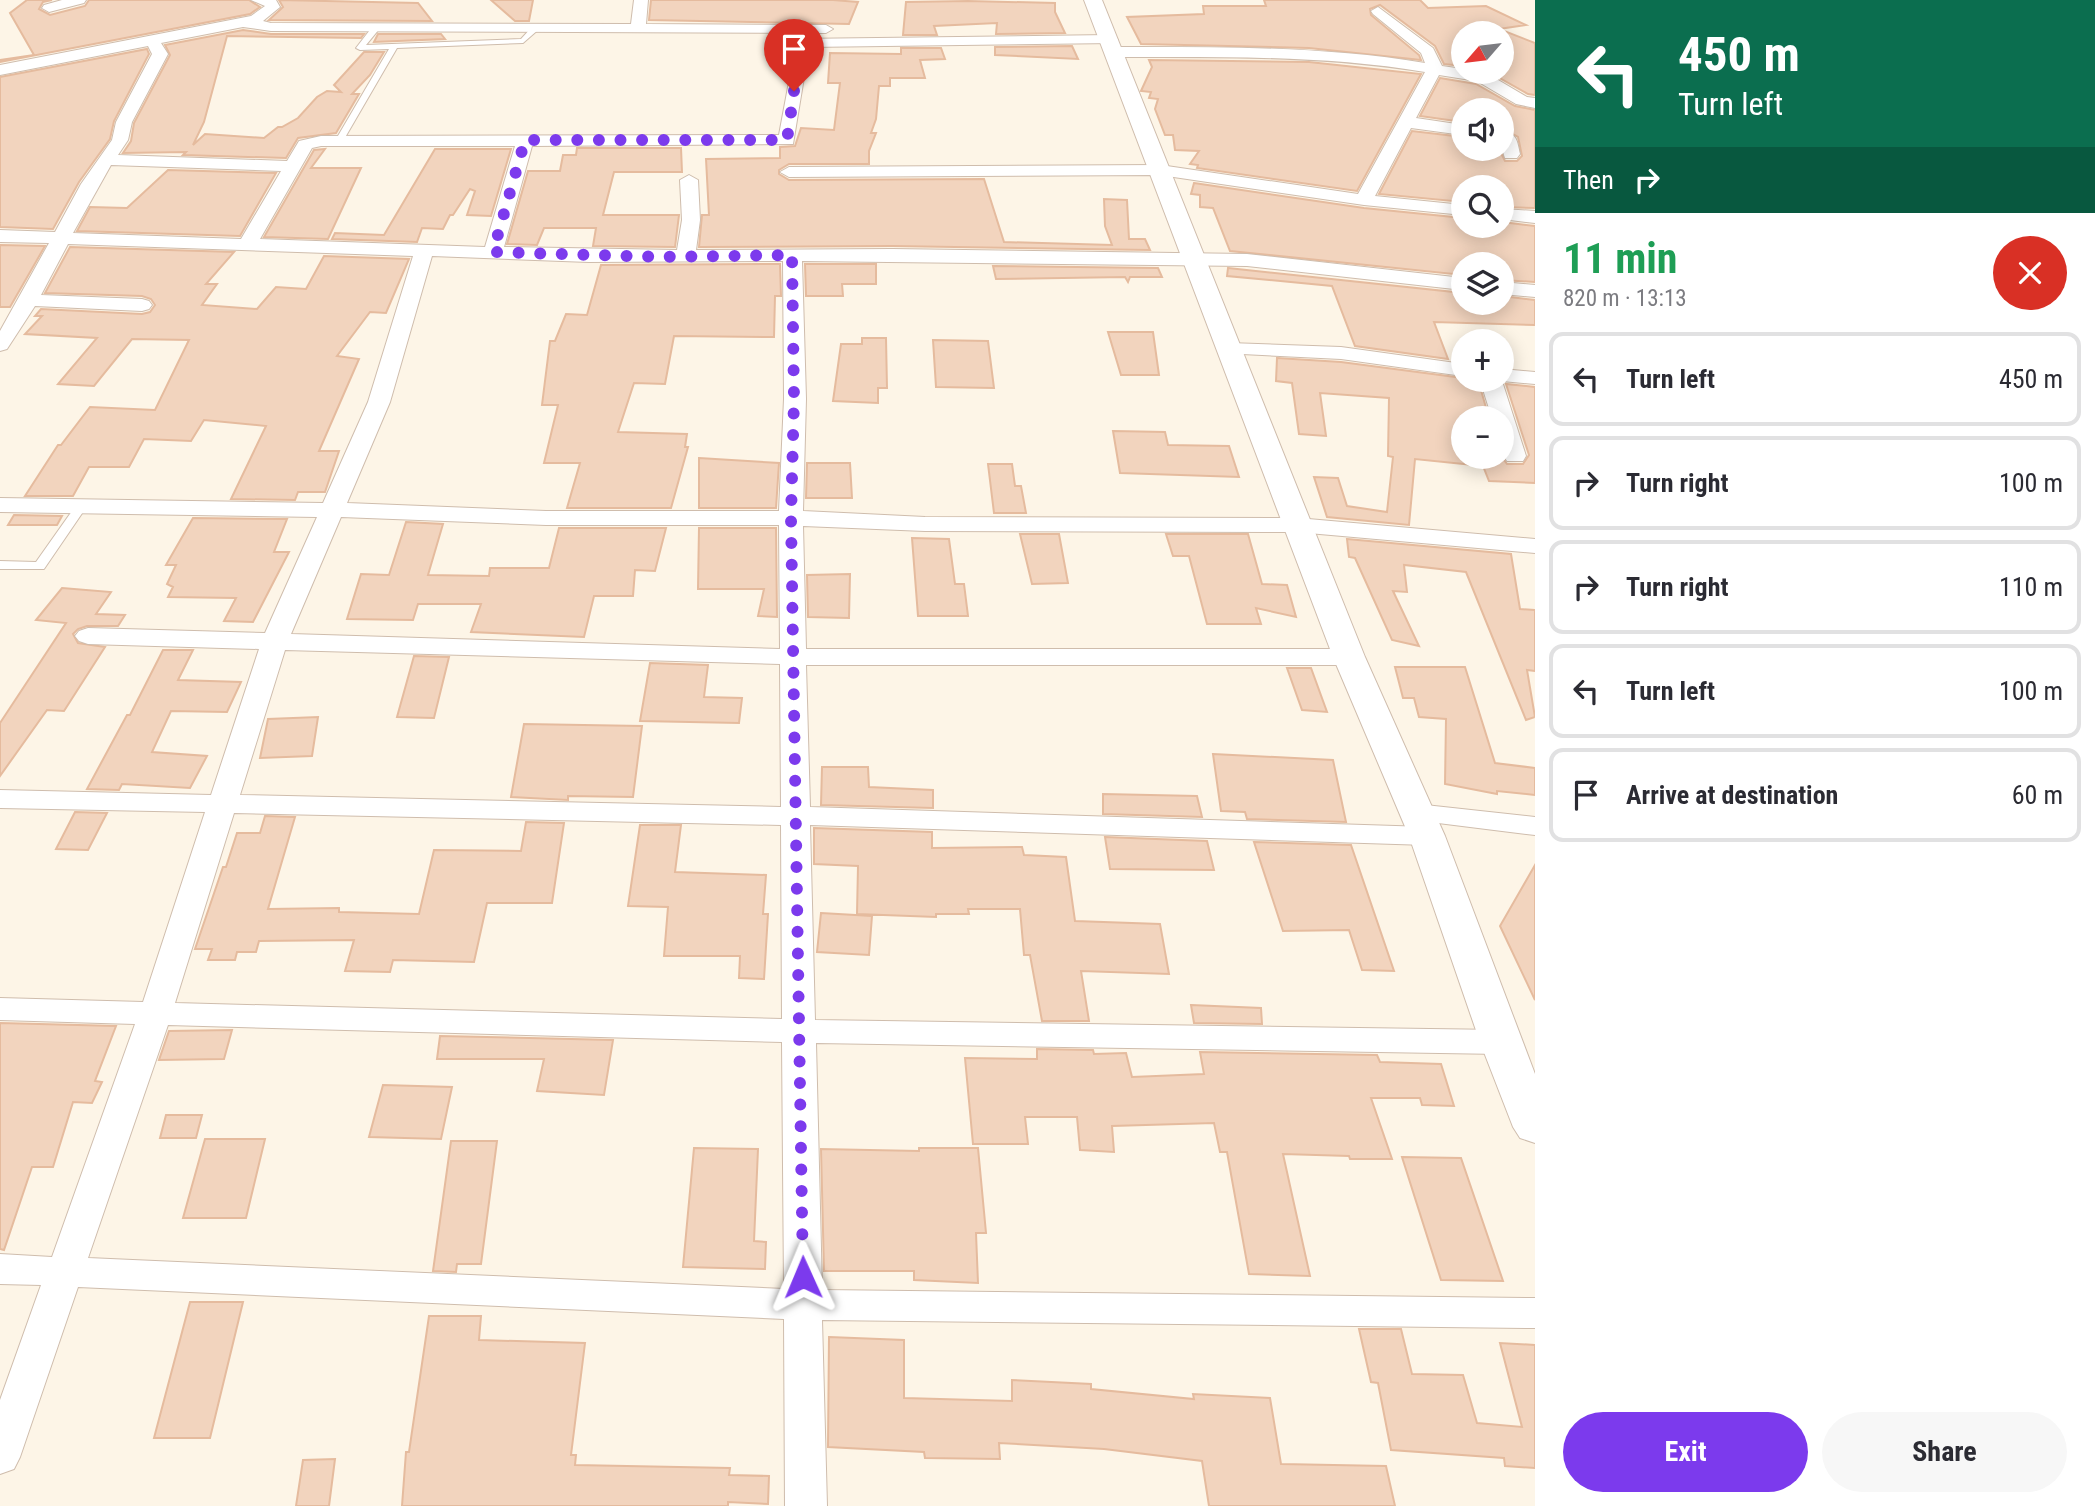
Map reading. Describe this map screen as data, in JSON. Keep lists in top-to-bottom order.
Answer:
{
  "north": "bottom left",
  "page": {
    "turn": ["450 m", "Turn left"],
    "map_buttons": ["+", "−"],
    "then": "Then",
    "heading": ["11 min", "820 m · 13:13"],
    "list": [
      {
        "name": "Turn left",
        "value": "450 m"
      },
      {
        "name": "Turn right",
        "value": "100 m"
      },
      {
        "name": "Turn right",
        "value": "110 m"
      },
      {
        "name": "Turn left",
        "value": "100 m"
      },
      {
        "name": "Arrive at destination",
        "value": "60 m"
      }
    ],
    "buttons": ["Exit", "Share"]
  }
}
